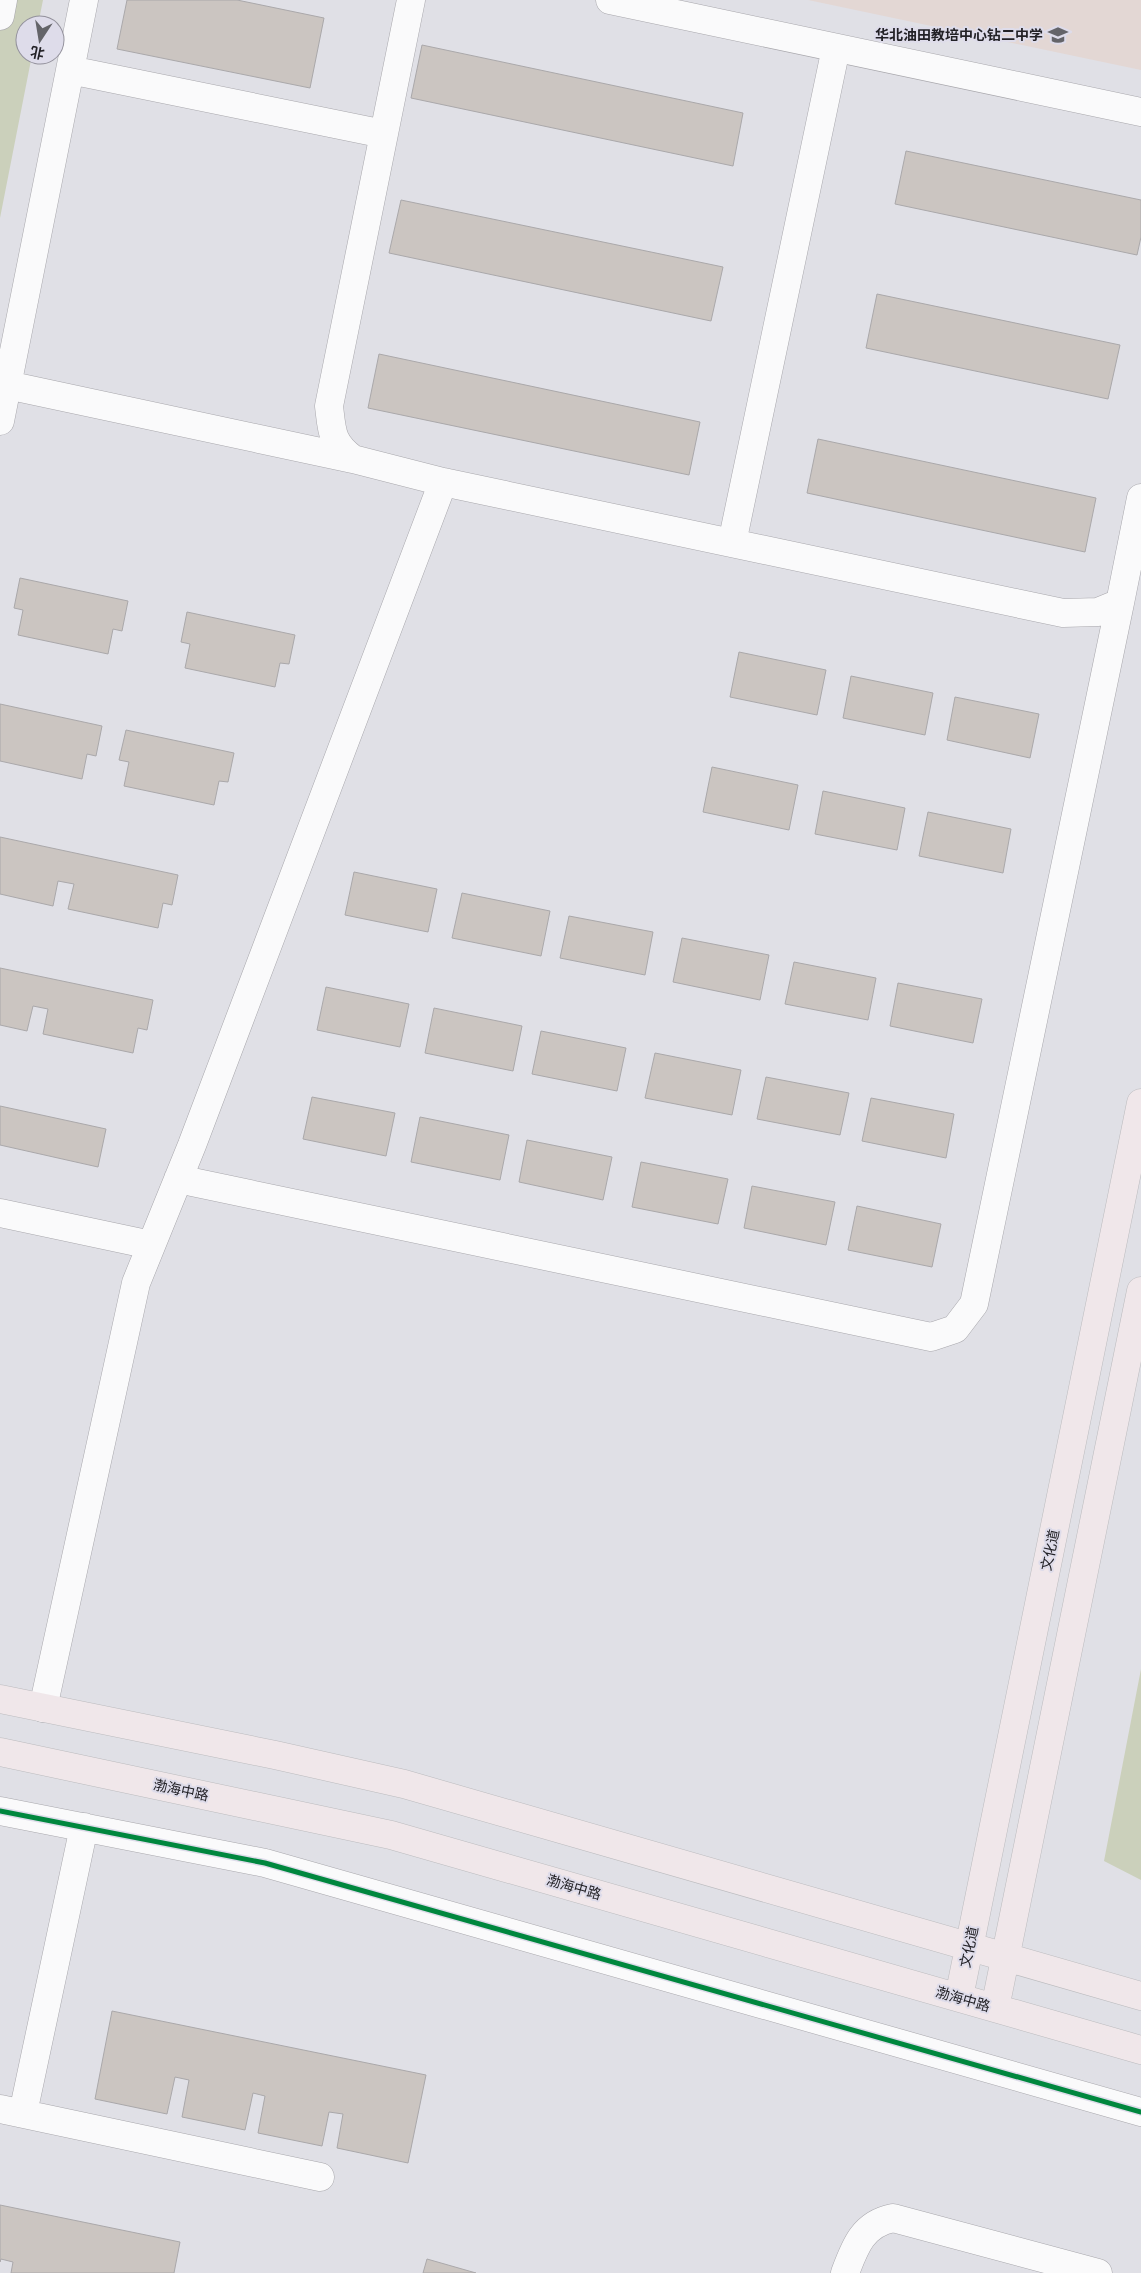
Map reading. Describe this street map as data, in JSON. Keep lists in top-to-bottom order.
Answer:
{
  "streets": {
    "main road": ["文化道", "渤海中路"]
  },
  "crossings": [
    ["文化道", "渤海中路"]
  ],
  "places": {
    "school or university": ["华北油田教培中心钻二中学"]
  },
  "north": "bottom"
}
